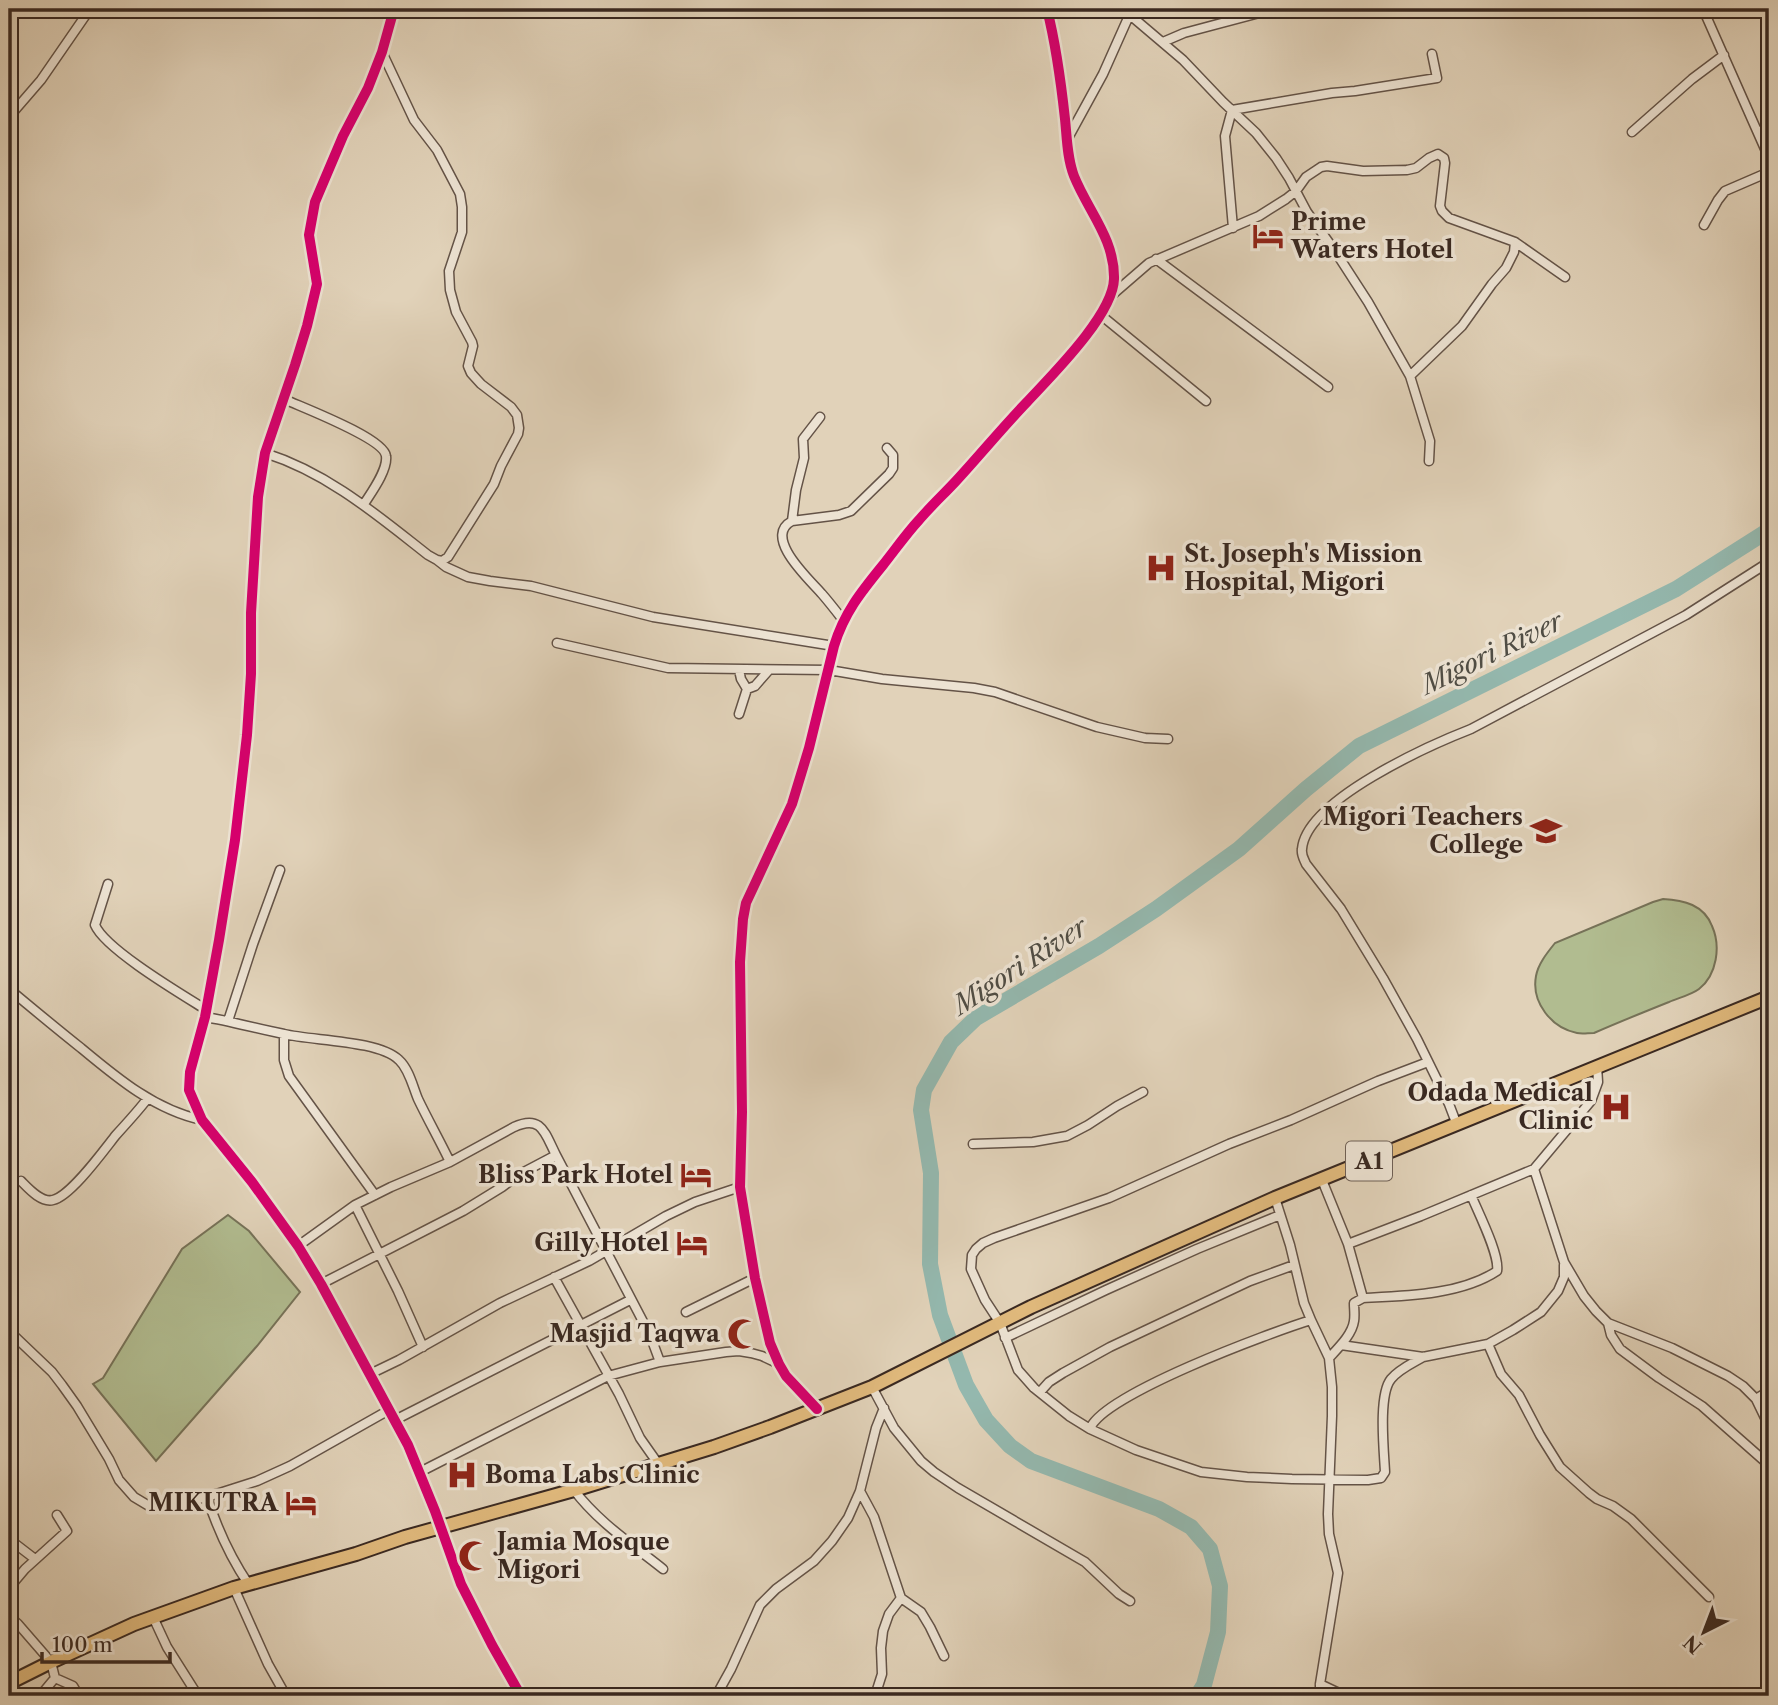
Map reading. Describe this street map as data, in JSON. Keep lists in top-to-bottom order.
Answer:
{
  "streets": {
    "highway": ["A1"]
  },
  "water": ["Migori River"],
  "places": {
    "hotel": [
      "Prime Waters Hotel",
      "Bliss Park Hotel",
      "Gilly Hotel",
      "MIKUTRA"
    ],
    "hospital": ["St. Joseph's Mission Hospital, Migori", "Odada Medical Clinic", "Boma Labs Clinic"],
    "school or university": ["Migori Teachers College"],
    "mosque": ["Masjid Taqwa", "Jamia Mosque Migori"]
  },
  "scale_bar": "100 m",
  "north": "bottom left"
}
